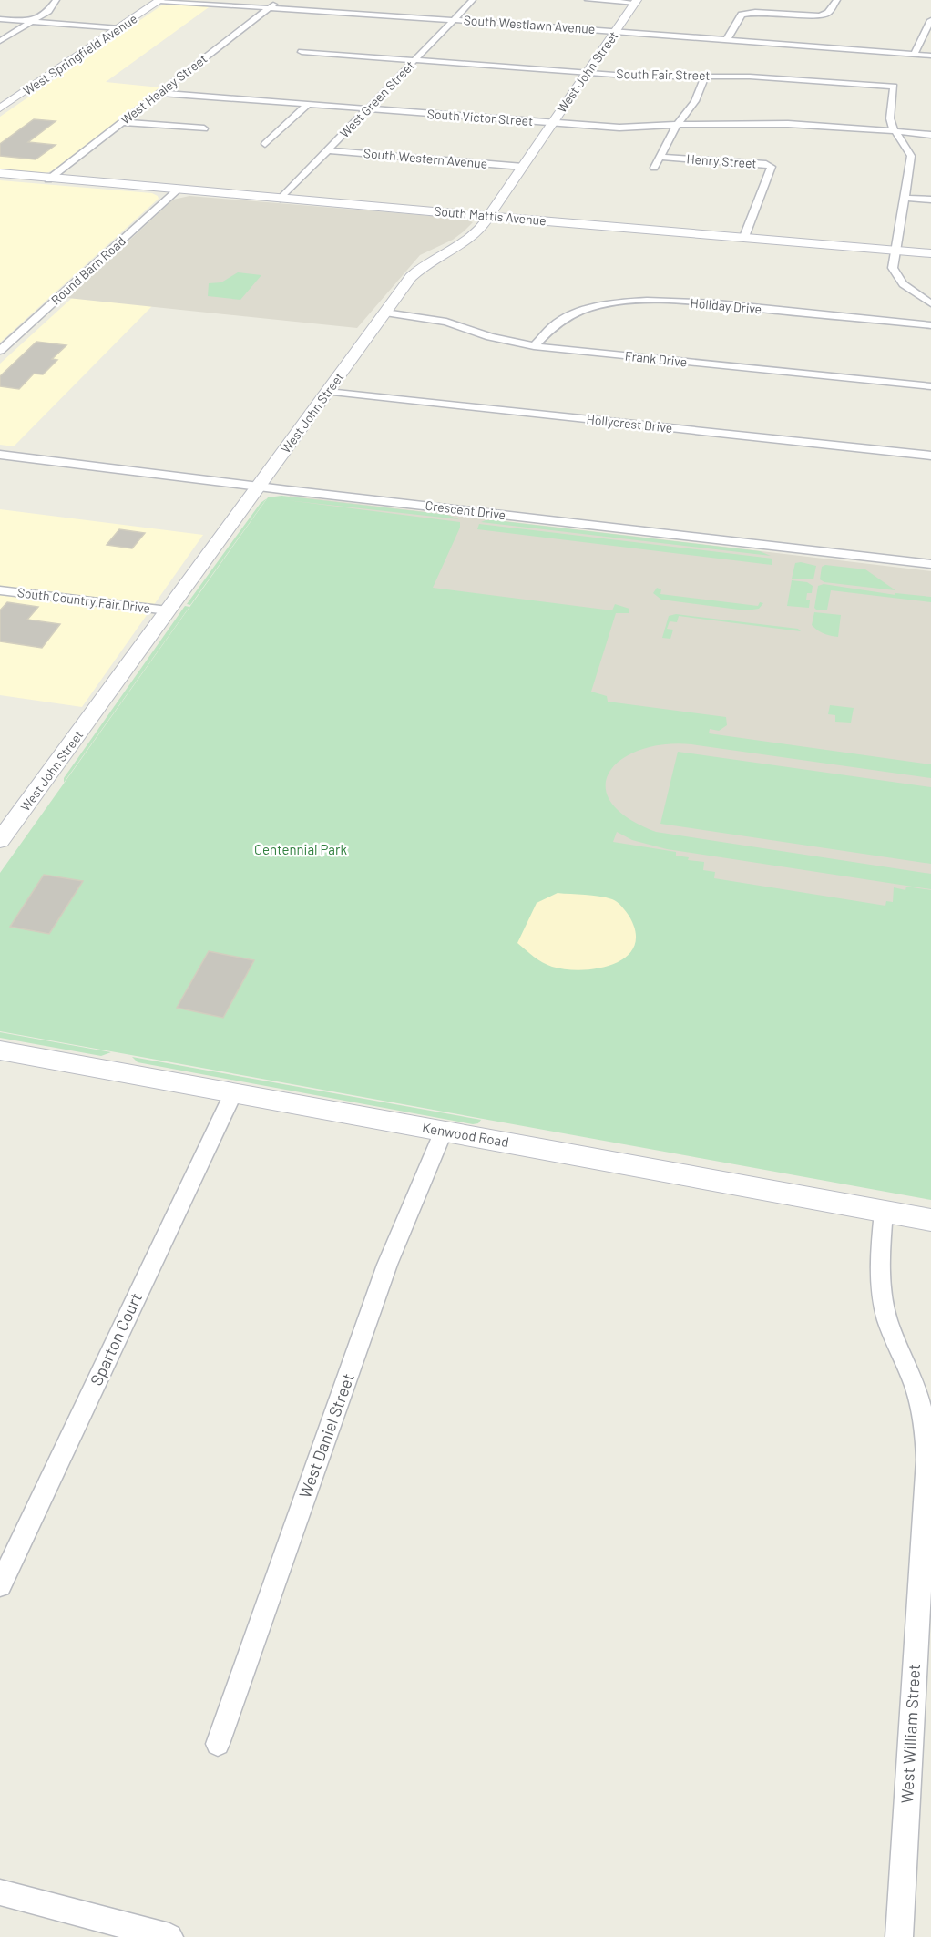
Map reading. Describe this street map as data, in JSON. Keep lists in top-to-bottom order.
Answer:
{
  "streets": {
    "street": [
      "South Westlawn Avenue",
      "West Springfield Avenue",
      "West John Street",
      "South Fair Street",
      "West Healey Street",
      "West Green Street",
      "South Victor Street",
      "South Western Avenue",
      "Henry Street",
      "South Mattis Avenue",
      "Round Barn Road",
      "Holiday Drive",
      "Frank Drive",
      "Hollycrest Drive",
      "Crescent Drive",
      "South Country Fair Drive",
      "Kenwood Road",
      "Sparton Court",
      "West Daniel Street",
      "West William Street"
    ]
  },
  "crossings": [
    ["South Westlawn Avenue", "West Springfield Avenue"],
    ["South Westlawn Avenue", "West John Street"],
    ["South Westlawn Avenue", "West Healey Street"],
    ["South Westlawn Avenue", "West Green Street"],
    ["West John Street", "South Fair Street"],
    ["West John Street", "South Victor Street"],
    ["West John Street", "South Western Avenue"],
    ["West John Street", "South Mattis Avenue"],
    ["West John Street", "Frank Drive"],
    ["West John Street", "Hollycrest Drive"],
    ["West John Street", "Crescent Drive"],
    ["West John Street", "South Country Fair Drive"],
    ["South Fair Street", "West Green Street"],
    ["South Fair Street", "South Victor Street"],
    ["West Healey Street", "South Victor Street"],
    ["West Healey Street", "South Mattis Avenue"],
    ["West Green Street", "South Victor Street"],
    ["West Green Street", "South Western Avenue"],
    ["West Green Street", "South Mattis Avenue"],
    ["Henry Street", "South Mattis Avenue"],
    ["South Mattis Avenue", "Round Barn Road"],
    ["Holiday Drive", "Frank Drive"],
    ["Kenwood Road", "Sparton Court"],
    ["Kenwood Road", "West Daniel Street"],
    ["Kenwood Road", "West William Street"]
  ],
  "parks": ["Centennial Park"]
}
